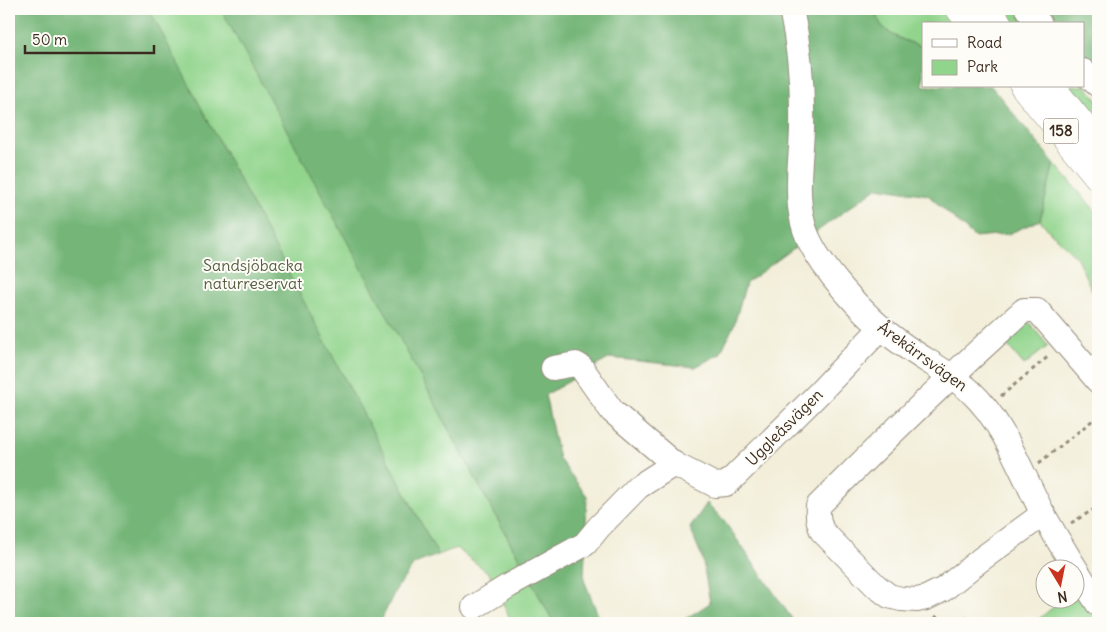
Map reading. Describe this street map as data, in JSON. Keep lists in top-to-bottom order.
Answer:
{
  "streets": {
    "main road": ["158"],
    "street": ["Årekärrsvägen", "Uggleåsvägen"]
  },
  "crossings": [
    ["Årekärrsvägen", "Uggleåsvägen"]
  ],
  "parks": ["Sandsjöbacka naturreservat"],
  "legend": ["Road", "Park"],
  "scale_bar": "50 m",
  "north": "bottom"
}
